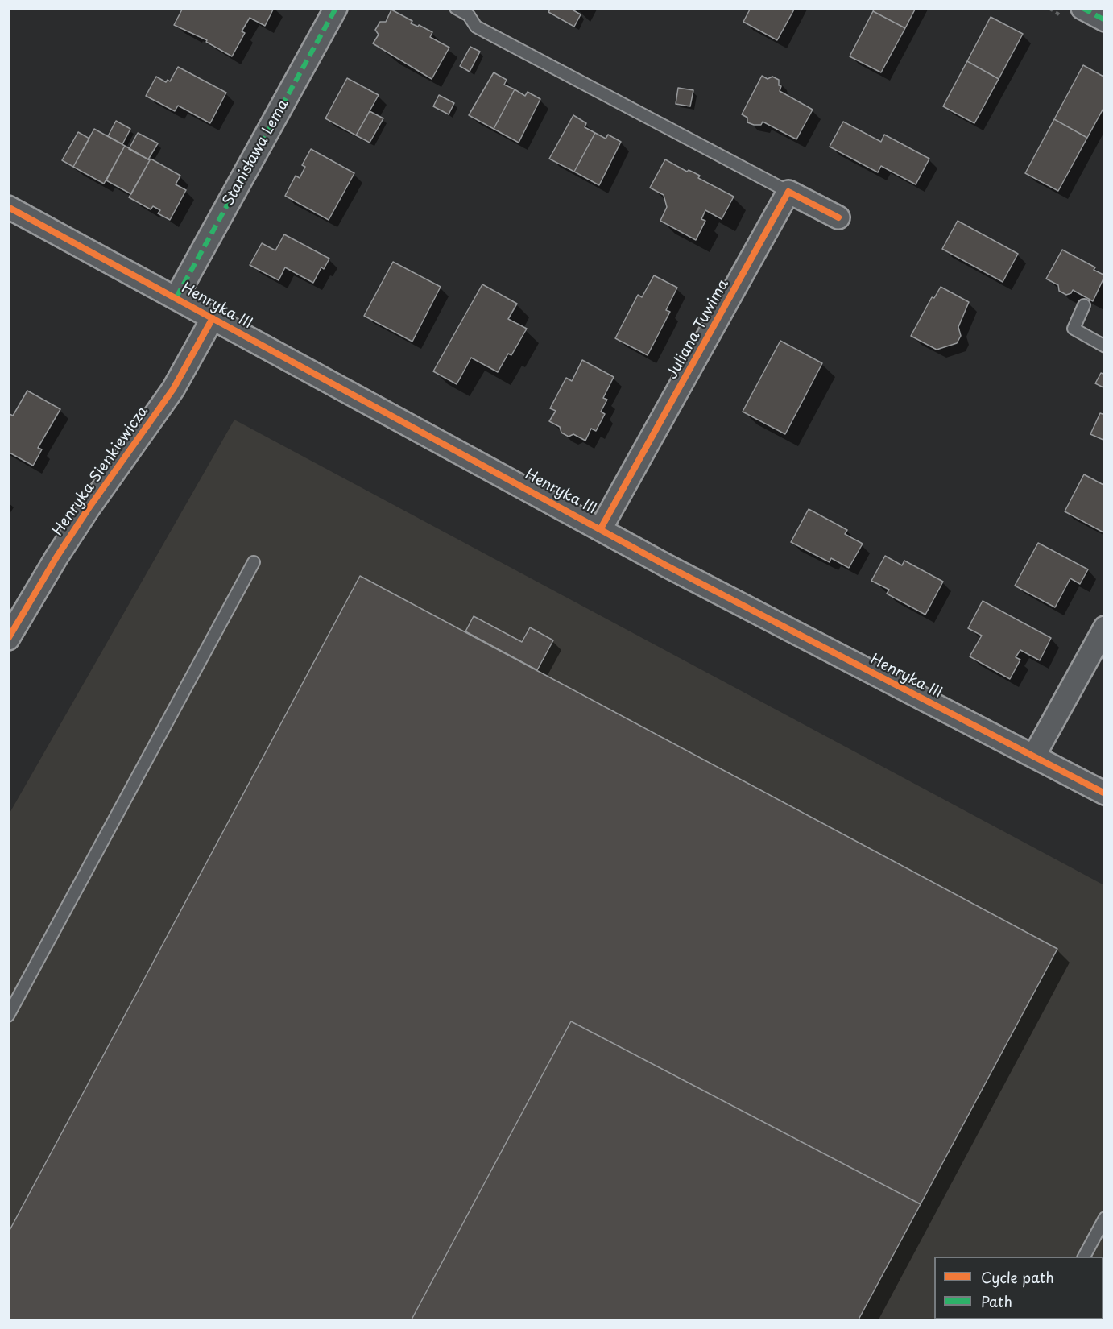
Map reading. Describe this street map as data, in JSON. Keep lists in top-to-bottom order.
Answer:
{
  "streets": {
    "street": [
      "Stanisława Lema",
      "Henryka III",
      "Juliana Tuwima",
      "Henryka Sienkiewicza"
    ]
  },
  "crossings": [
    ["Stanisława Lema", "Henryka III"],
    ["Henryka III", "Juliana Tuwima"],
    ["Henryka III", "Henryka Sienkiewicza"]
  ],
  "legend": ["Cycle path", "Path"]
}
